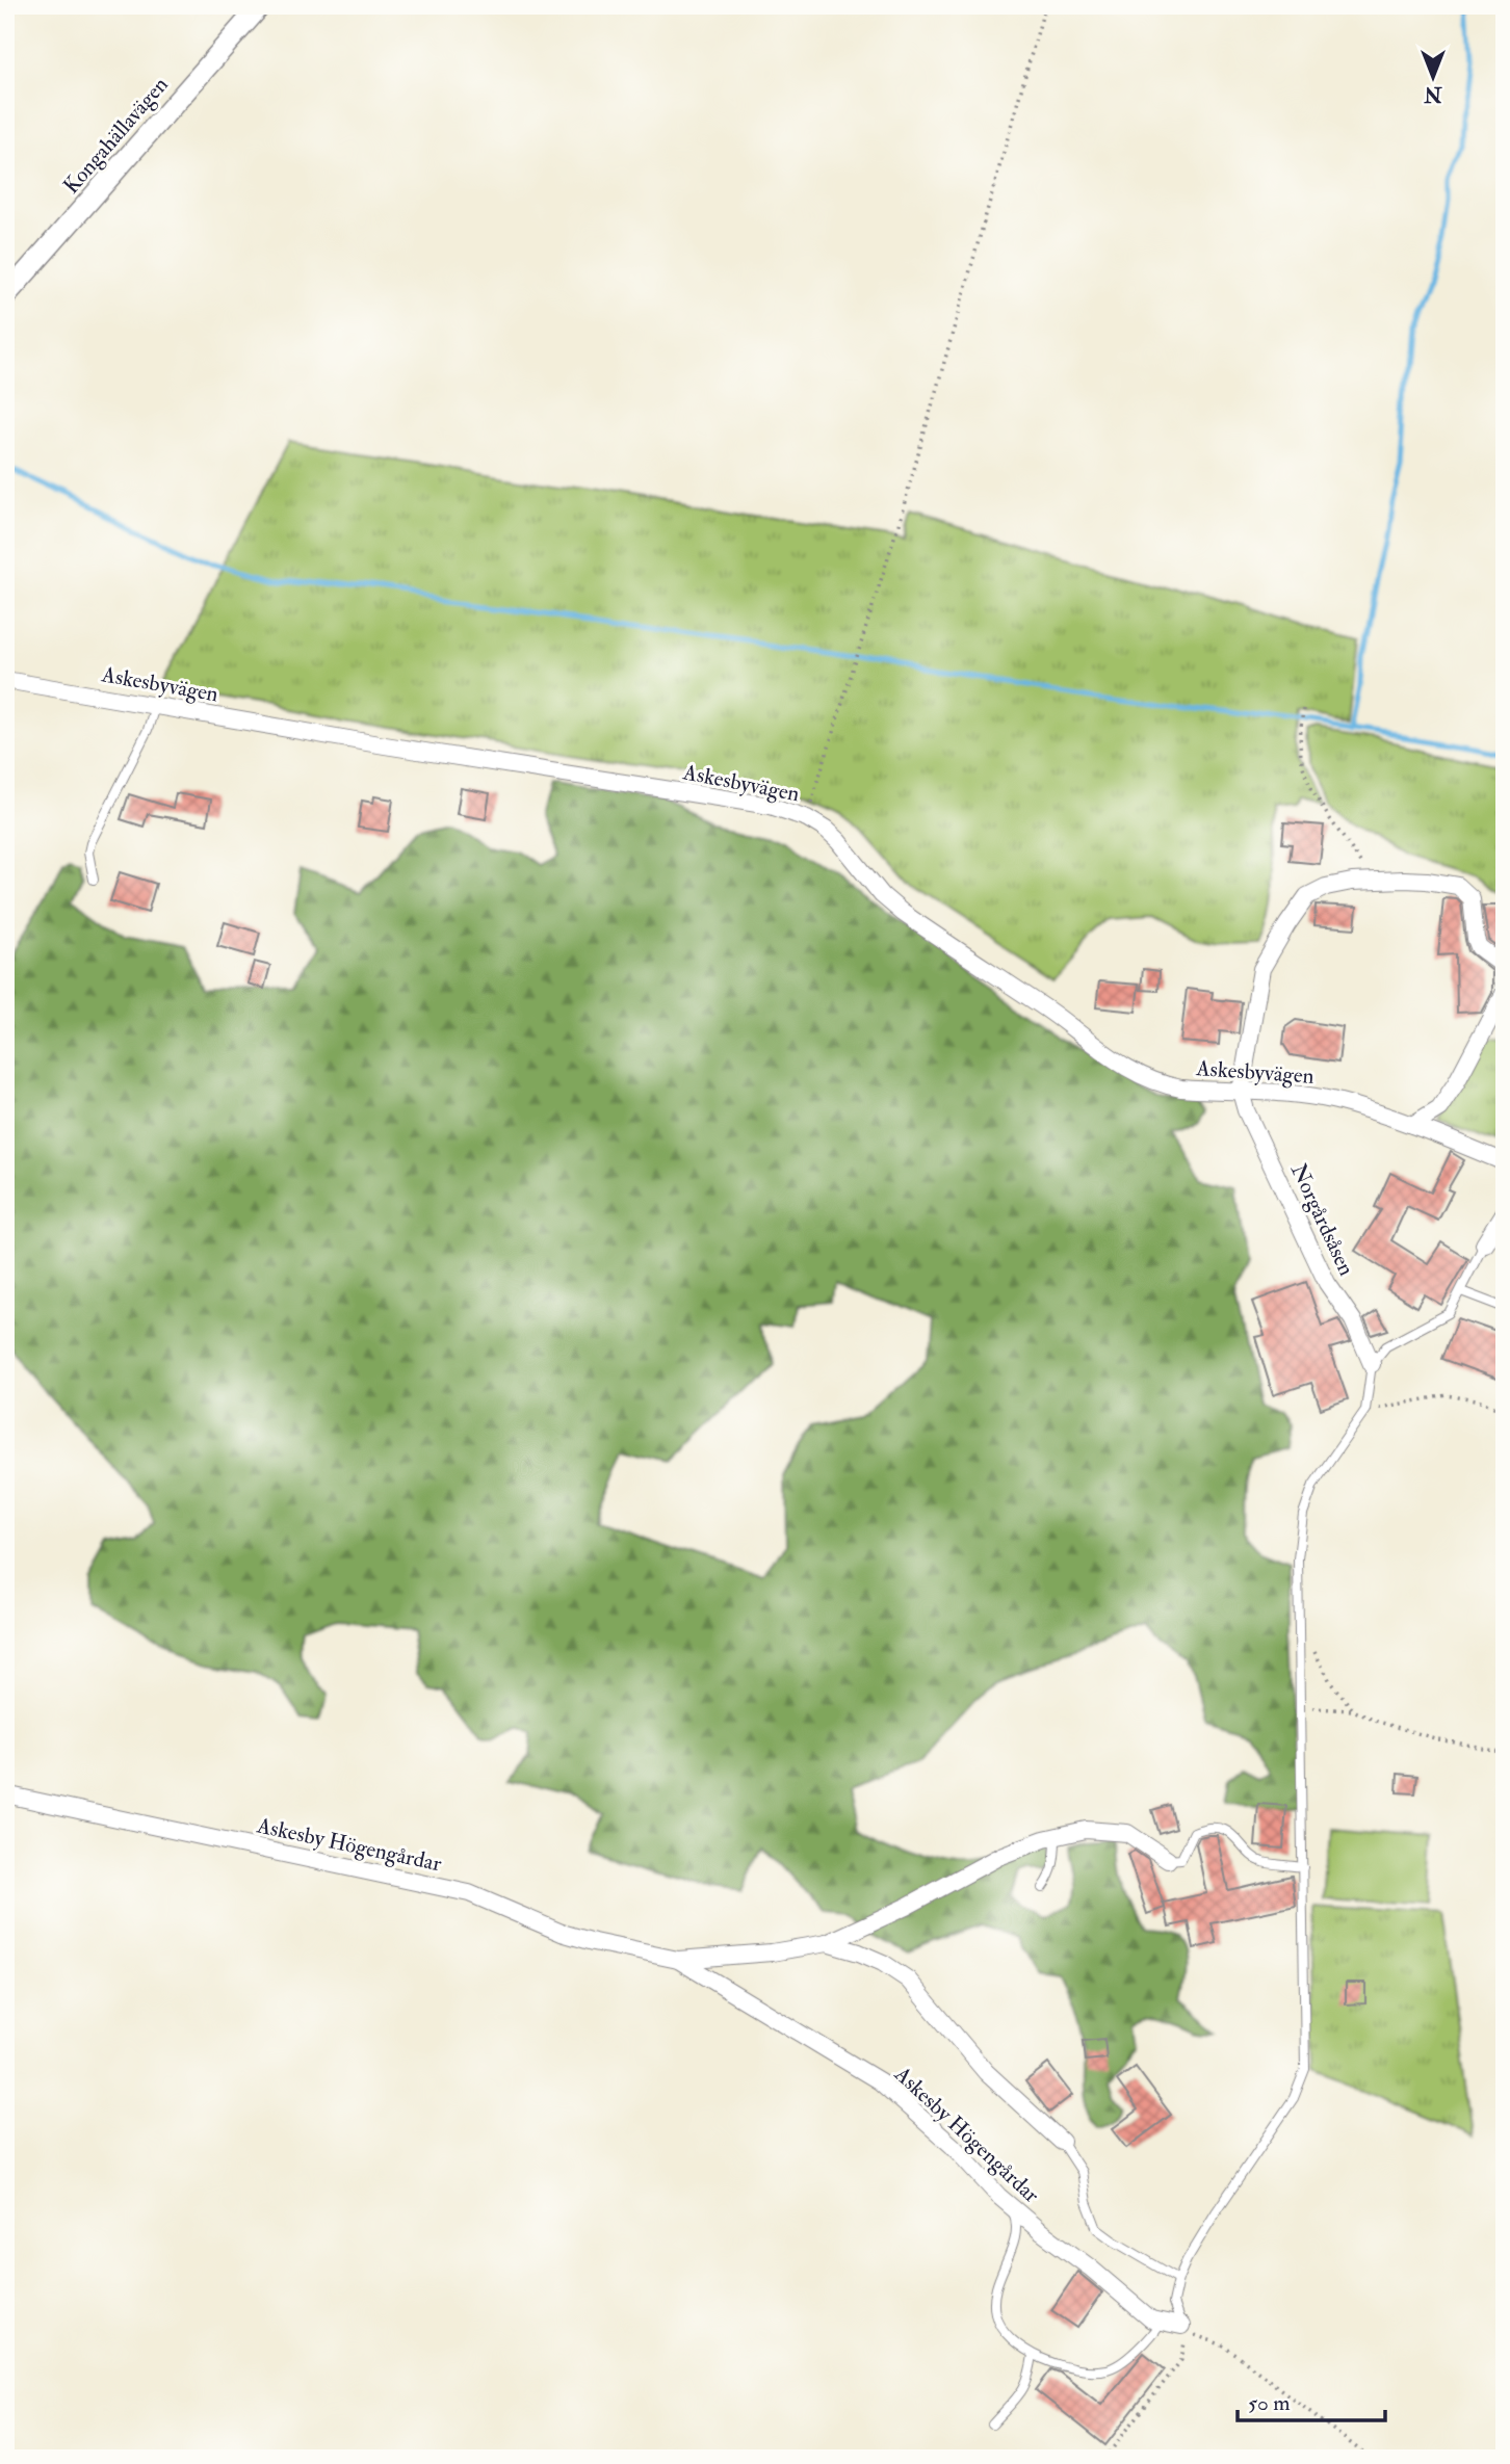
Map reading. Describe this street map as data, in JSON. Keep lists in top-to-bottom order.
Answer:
{
  "streets": {
    "street": [
      "Kongahällavägen",
      "Askesbyvägen",
      "Norgårdsåsen",
      "Askesby Högengårdar"
    ]
  },
  "crossings": [
    ["Askesbyvägen", "Norgårdsåsen"]
  ],
  "scale_bar": "50 m",
  "north": "bottom"
}
